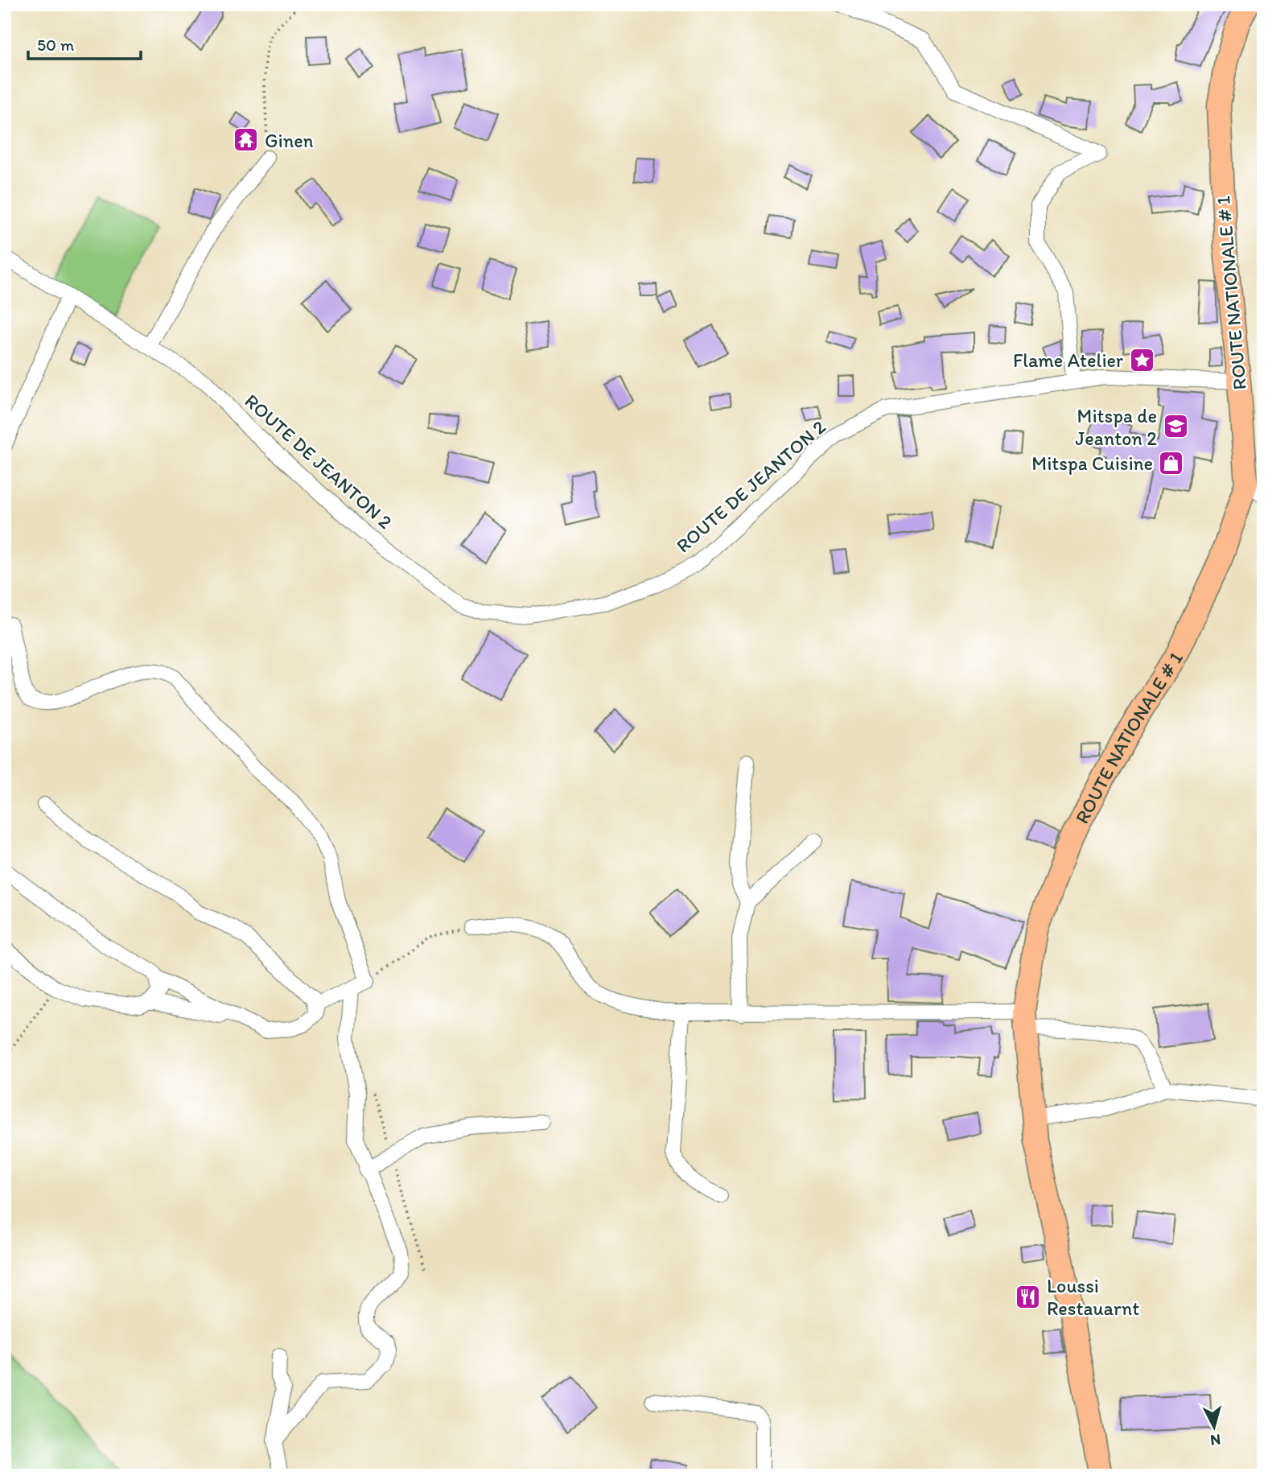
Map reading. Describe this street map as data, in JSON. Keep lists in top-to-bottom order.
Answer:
{
  "streets": {
    "main road": ["ROUTE NATIONALE # 1"],
    "street": ["ROUTE DE JEANTON 2"]
  },
  "crossings": [
    ["ROUTE NATIONALE # 1", "ROUTE DE JEANTON 2"]
  ],
  "places": {
    "temple": ["Ginen"],
    "place": ["Flame Atelier"],
    "school or university": ["Mitspa de Jeanton 2"],
    "shop": ["Mitspa Cuisine"],
    "restaurant": ["Loussi Restauarnt"]
  },
  "scale_bar": "50 m",
  "north": "bottom"
}
